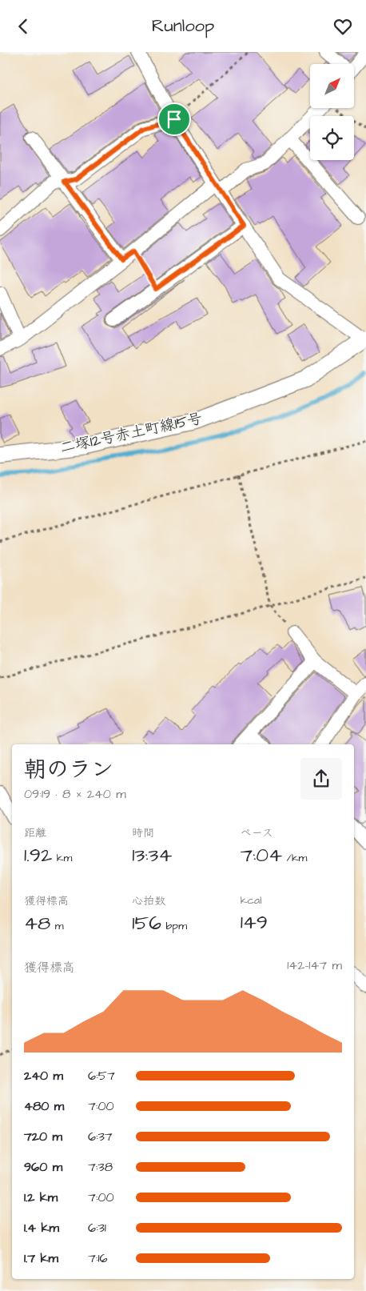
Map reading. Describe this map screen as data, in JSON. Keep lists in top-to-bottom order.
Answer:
{
  "streets": {
    "street": ["二塚12号赤土町線15号"]
  },
  "north": "top right",
  "page": {
    "header": "Runloop",
    "heading": ["朝のラン", "09:19 · 8 × 240 m"],
    "stats": [
      ["距離", "1.92 km"],
      ["時間", "13:34"],
      ["ペース", "7:04 /km"],
      ["獲得標高", "48 m"],
      ["心拍数", "156 bpm"],
      ["kcal", "149"]
    ],
    "chart": ["獲得標高", "142–147 m"],
    "list": [
      {
        "name": "240 m",
        "note": "6:57"
      },
      {
        "name": "480 m",
        "note": "7:00"
      },
      {
        "name": "720 m",
        "note": "6:37"
      },
      {
        "name": "960 m",
        "note": "7:38"
      },
      {
        "name": "1.2 km",
        "note": "7:00"
      },
      {
        "name": "1.4 km",
        "note": "6:31"
      },
      {
        "name": "1.7 km",
        "note": "7:16"
      }
    ]
  }
}
